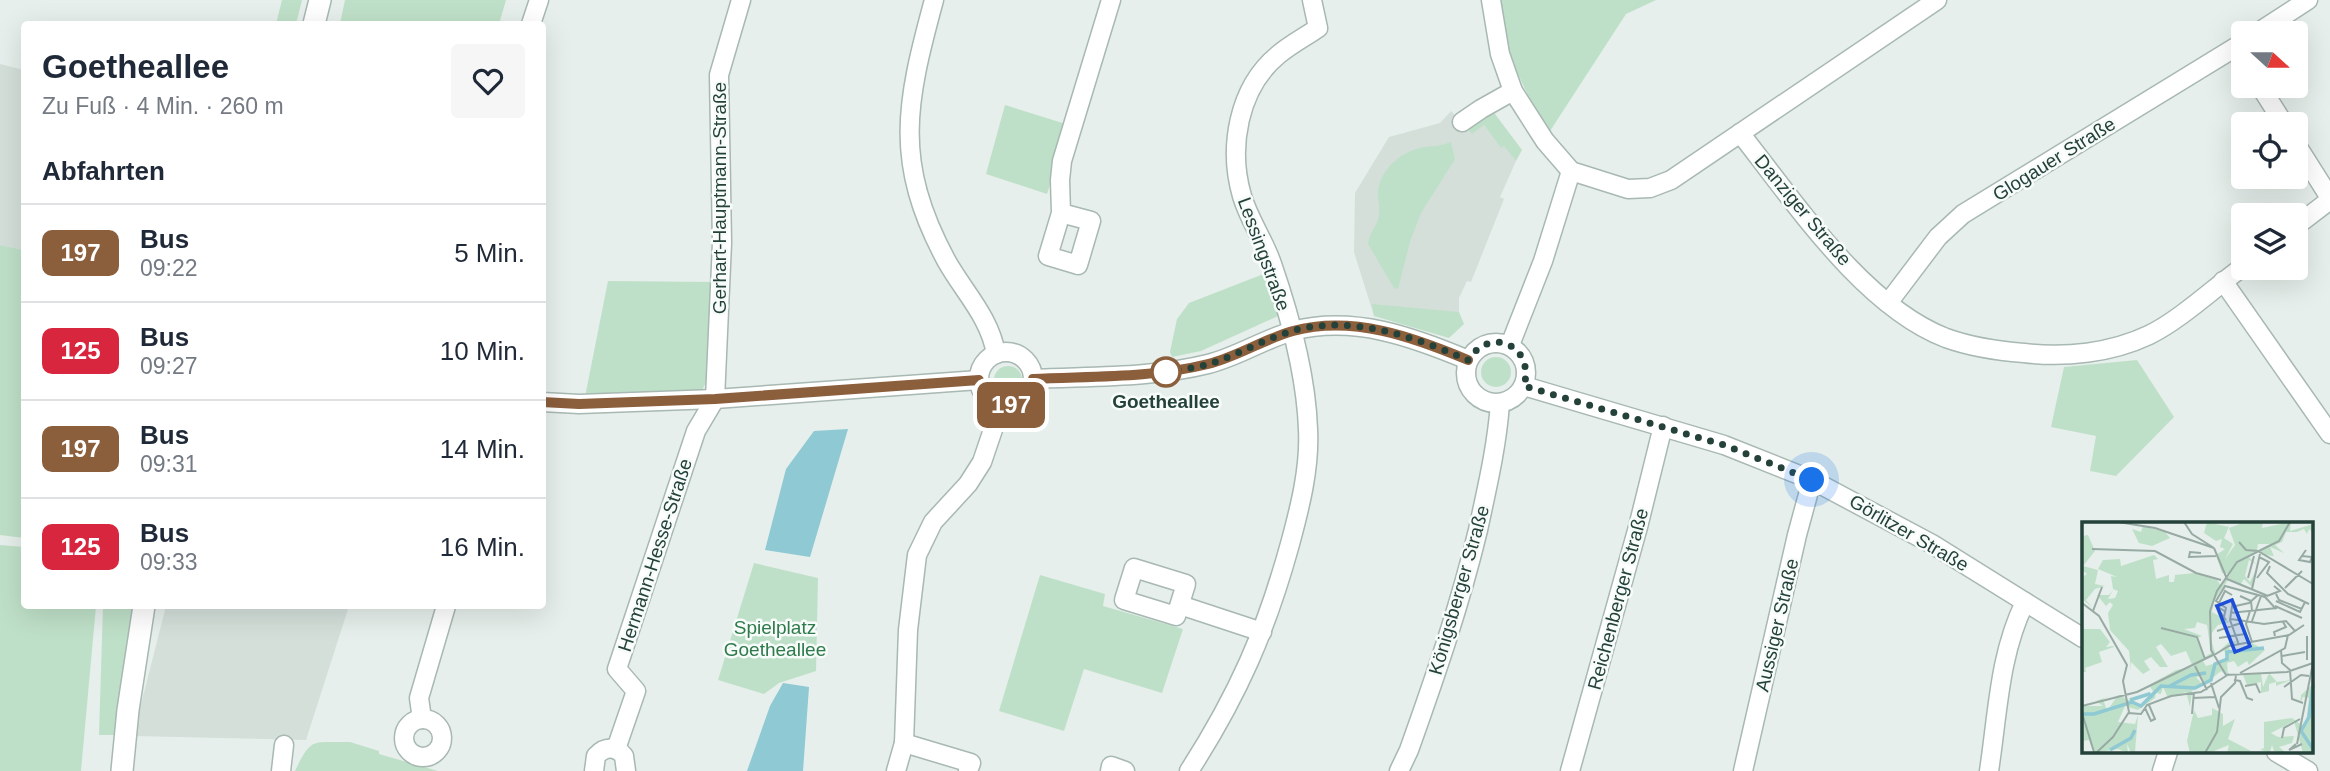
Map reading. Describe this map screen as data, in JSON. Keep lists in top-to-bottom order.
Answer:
{
  "streets": {
    "street": [
      "Glogauer Straße",
      "Gerhart-Hauptmann-Straße",
      "Danziger Straße",
      "Lessingstraße",
      "Görlitzer Straße",
      "Hermann-Hesse-Straße",
      "Königsberger Straße",
      "Reichenberger Straße",
      "Aussiger Straße"
    ]
  },
  "crossings": [
    ["Glogauer Straße", "Danziger Straße"],
    ["Gerhart-Hauptmann-Straße", "Hermann-Hesse-Straße"],
    ["Görlitzer Straße", "Königsberger Straße"],
    ["Görlitzer Straße", "Reichenberger Straße"],
    ["Görlitzer Straße", "Aussiger Straße"]
  ],
  "parks": ["Spielplatz Goetheallee"],
  "places": ["Goetheallee"],
  "lines": ["bus line 197"],
  "north": "right",
  "page": {
    "on_map": "197",
    "heading": [
      ["Goetheallee", "Zu Fuß · 4 Min. · 260 m"],
      "Abfahrten"
    ],
    "list": [
      {
        "mark": "197",
        "name": "Bus",
        "note": "09:22",
        "value": "5 Min."
      },
      {
        "mark": "125",
        "name": "Bus",
        "note": "09:27",
        "value": "10 Min."
      },
      {
        "mark": "197",
        "name": "Bus",
        "note": "09:31",
        "value": "14 Min."
      },
      {
        "mark": "125",
        "name": "Bus",
        "note": "09:33",
        "value": "16 Min."
      }
    ]
  }
}
